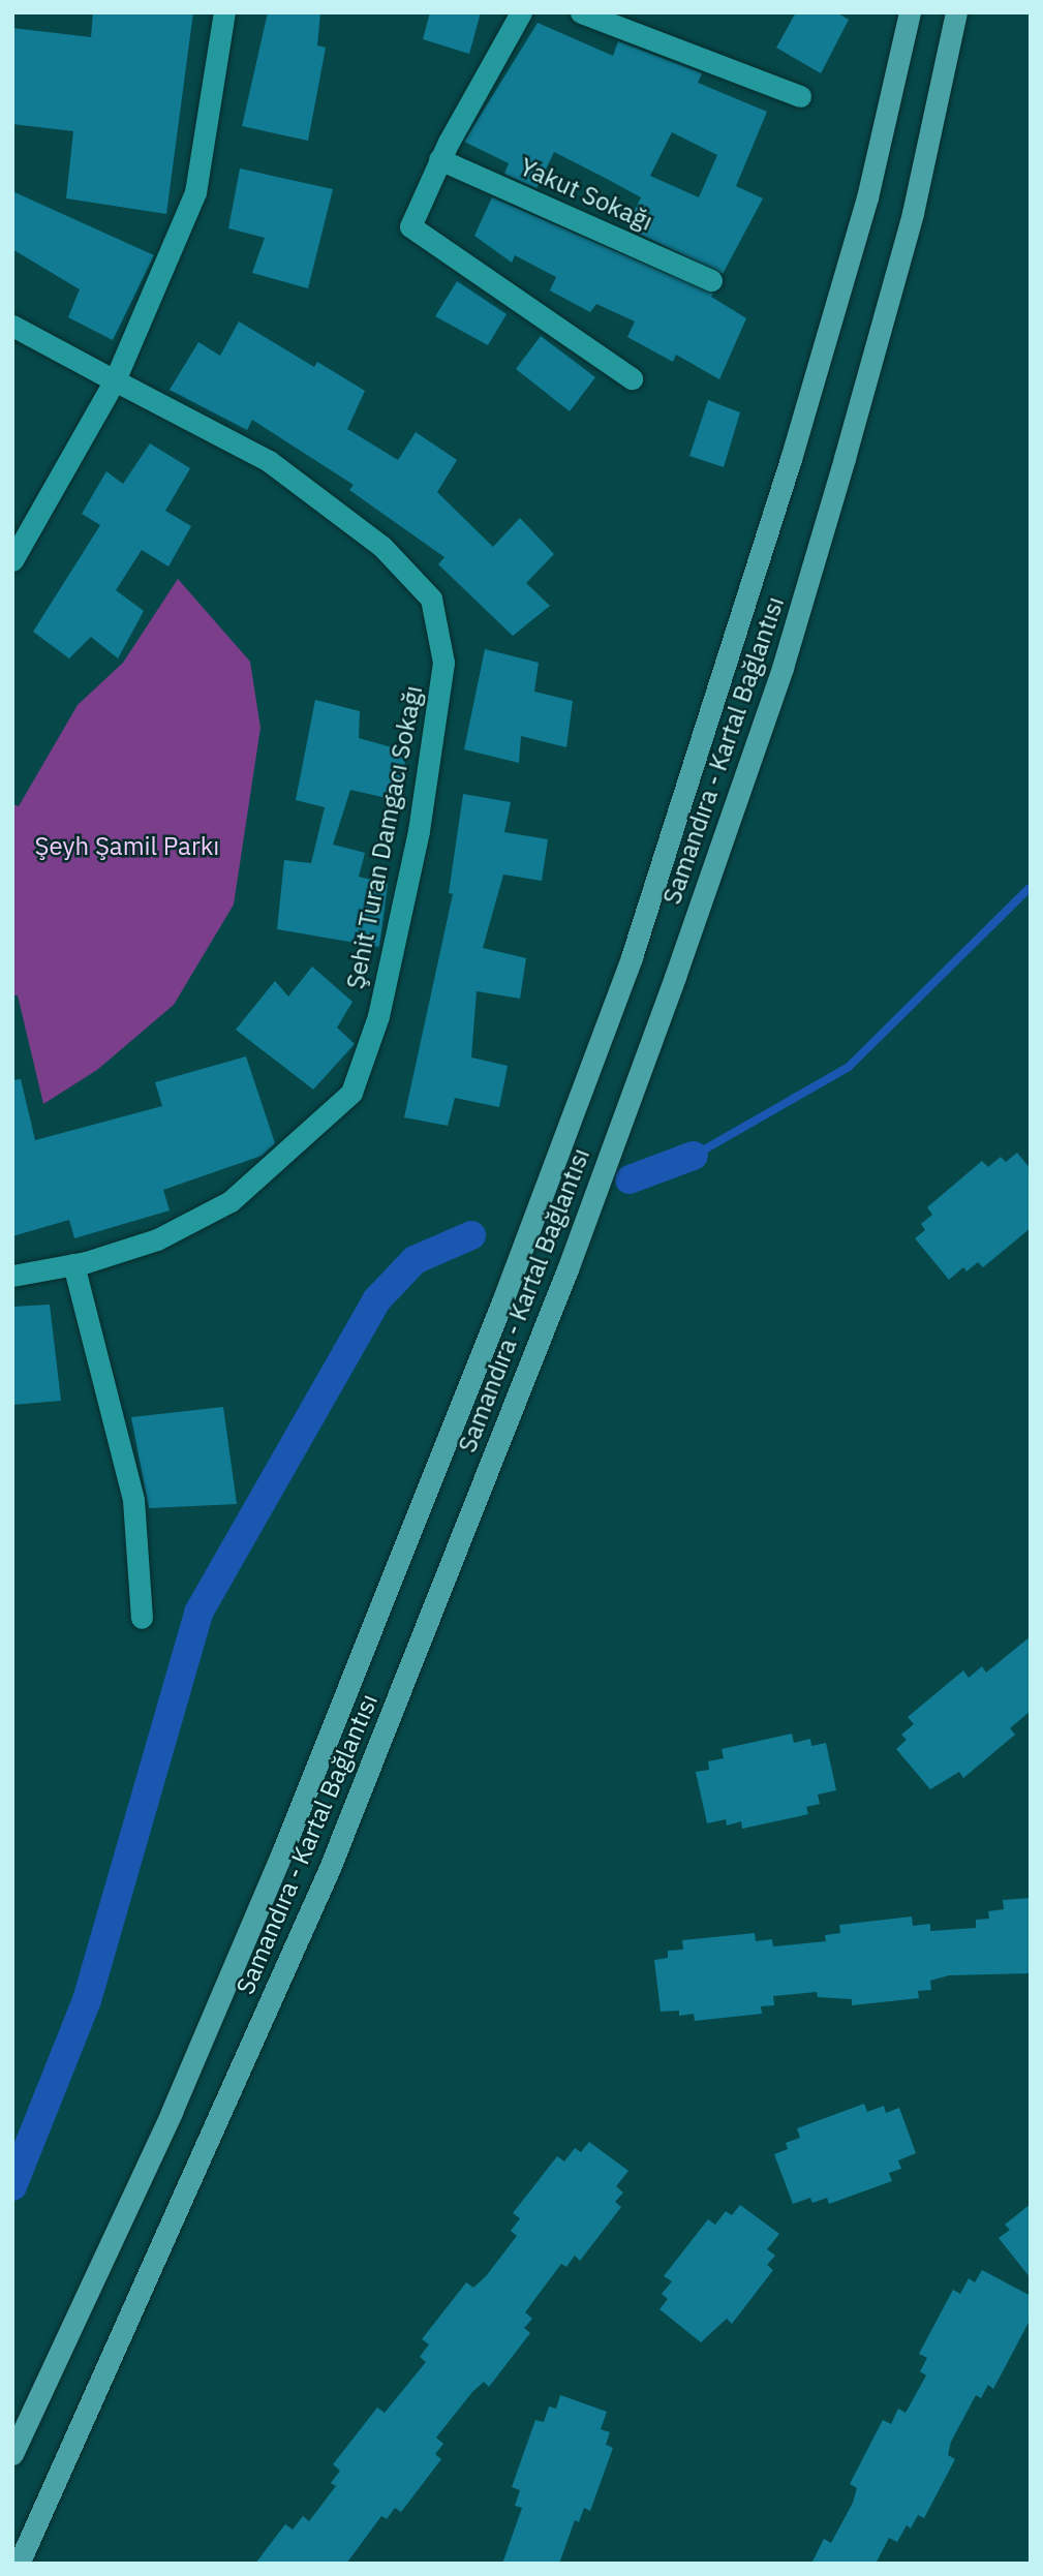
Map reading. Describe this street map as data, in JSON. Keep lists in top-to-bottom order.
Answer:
{
  "streets": {
    "highway": ["Samandıra - Kartal Bağlantısı"],
    "street": ["Yakut Sokağı", "Şehit Turan Damgacı Sokağı"]
  },
  "parks": ["Şeyh Şamil Parkı"]
}
